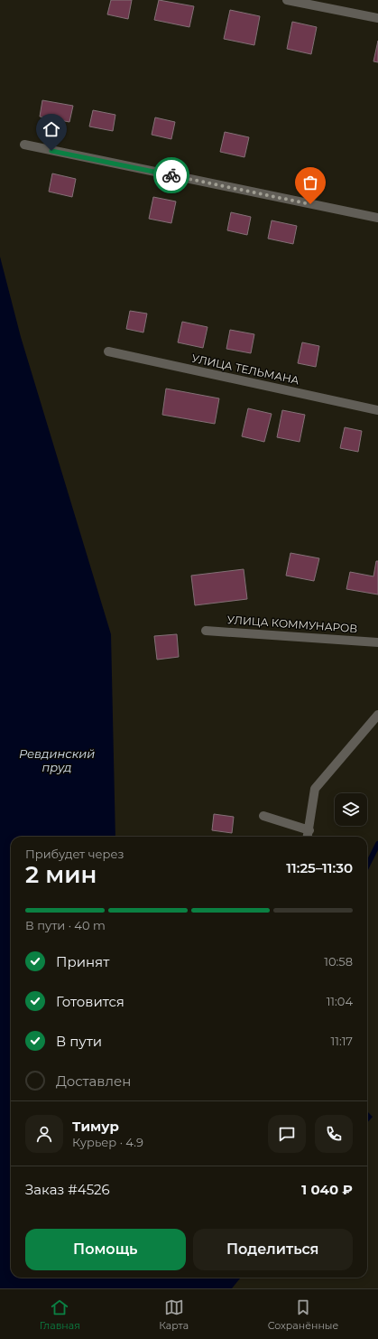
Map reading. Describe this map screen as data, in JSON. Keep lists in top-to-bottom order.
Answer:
{
  "streets": {
    "street": ["УЛИЦА ТЕЛЬМАНА", "УЛИЦА КОММУНАРОВ"]
  },
  "water": ["Ревдинский пруд"],
  "page": {
    "heading": ["2 мин", "Прибудет через", "11:25–11:30"],
    "panel": [
      "Тимур",
      "Курьер · 4.9",
      "Заказ #4526",
      "1 040 ₽"
    ],
    "bar": "В пути · 40 m",
    "list": [
      ["Принят", "10:58"],
      ["Готовится", "11:04"],
      ["В пути", "11:17"],
      "Доставлен"
    ],
    "buttons": ["Помощь", "Поделиться"],
    "tabs": ["Главная", "Карта", "Сохранённые"]
  }
}
